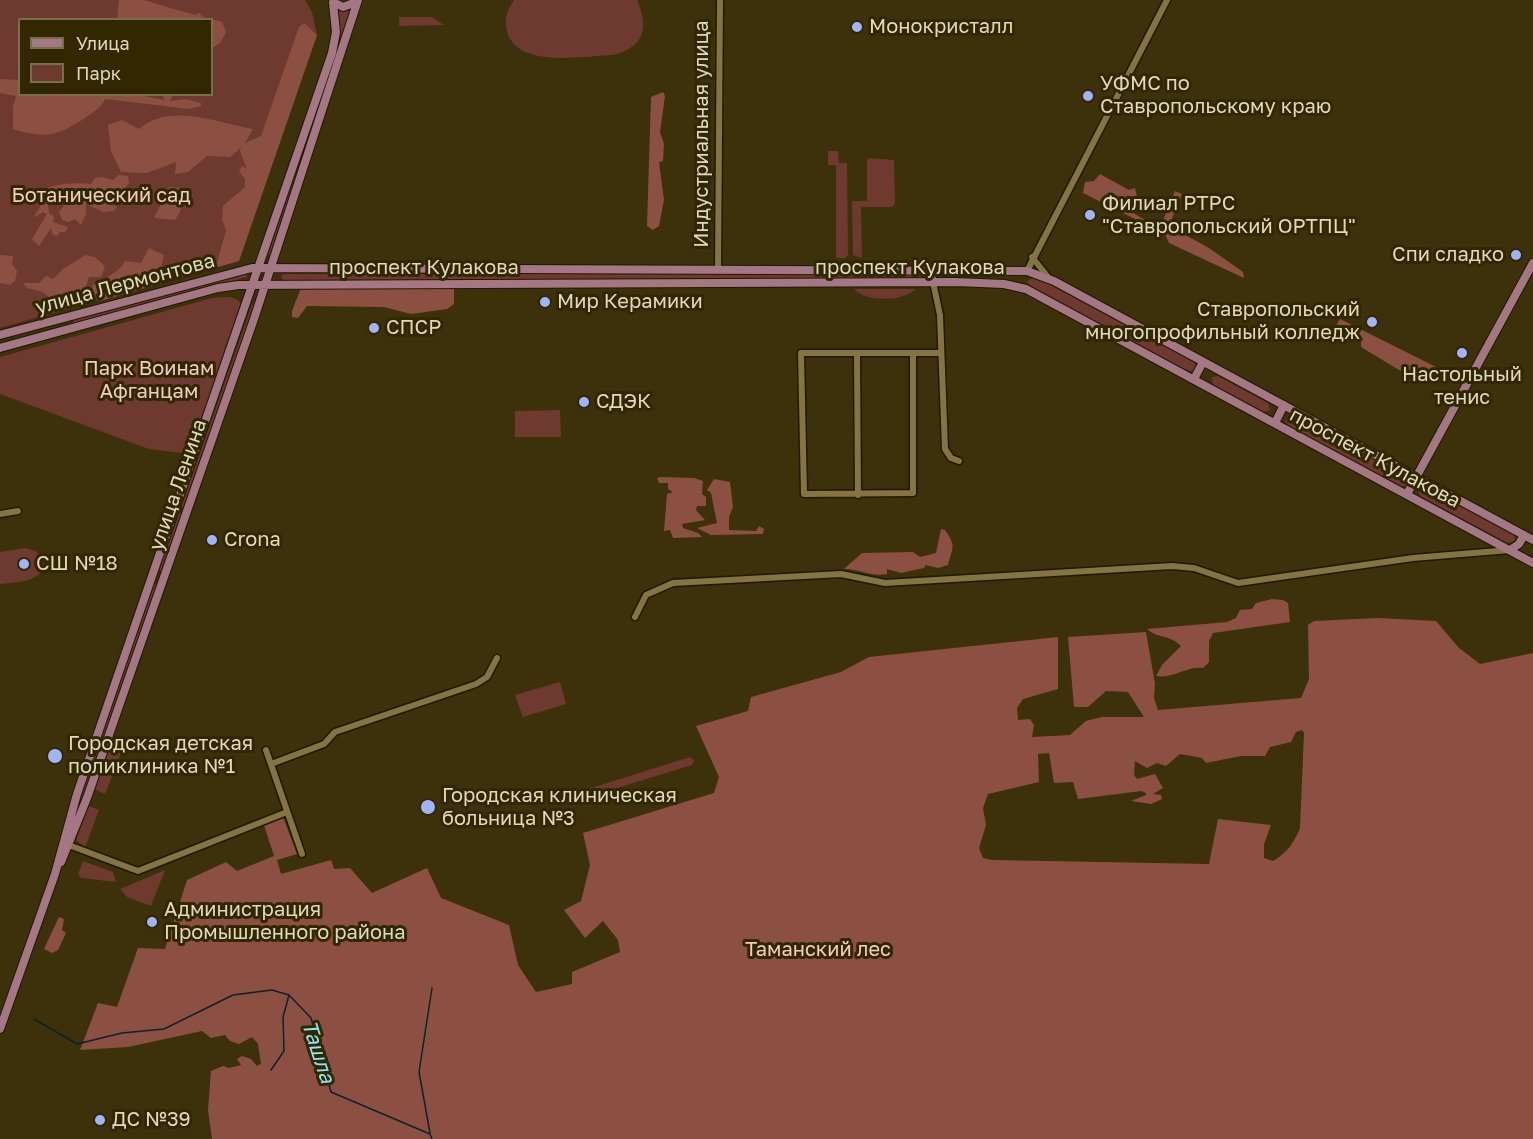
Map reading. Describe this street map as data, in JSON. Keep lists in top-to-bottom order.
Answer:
{
  "streets": {
    "main road": ["проспект Кулакова", "улица Лермонтова", "улица Ленина"],
    "street": ["Индустриальная улица"]
  },
  "crossings": [
    ["Индустриальная улица", "проспект Кулакова"],
    ["проспект Кулакова", "улица Лермонтова"],
    ["проспект Кулакова", "улица Ленина"],
    ["улица Лермонтова", "улица Ленина"]
  ],
  "water": ["Ташла"],
  "parks": ["Ботанический сад", "Парк Воинам Афганцам", "Таманский лес"],
  "places": [
    "Монокристалл",
    "УФМС по Ставропольскому краю",
    "Филиал РТРС \"Ставропольский ОРТПЦ\"",
    "Спи сладко",
    "Мир Керамики",
    "Ставропольский многопрофильный колледж",
    "СПСР",
    "Настольный тенис",
    "СДЭК",
    "Crona",
    "СШ №18",
    "Городская детская поликлиника №1",
    "Городская клиническая больница №3",
    "Администрация Промышленного района",
    "ДС №39"
  ],
  "legend": ["Улица", "Парк"]
}
